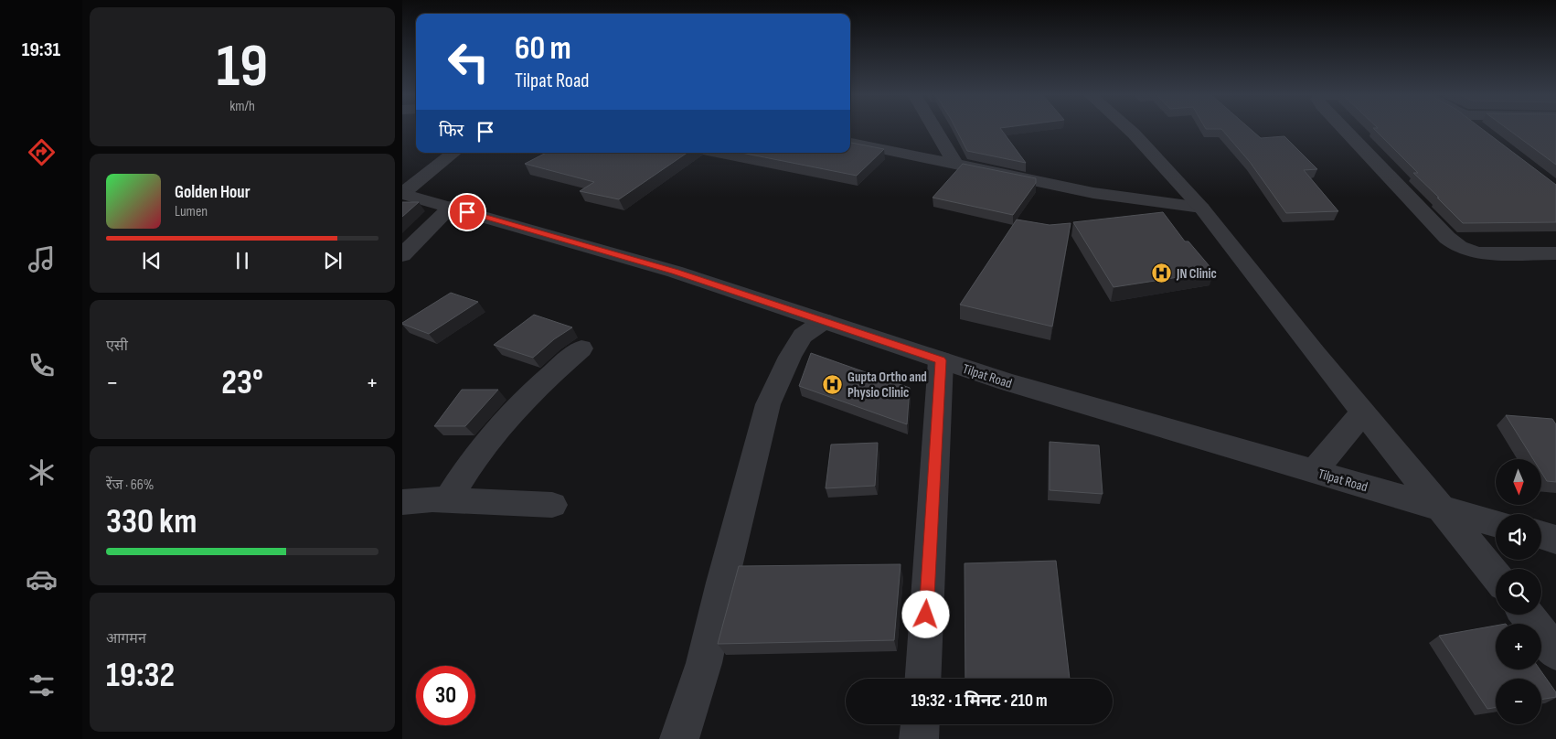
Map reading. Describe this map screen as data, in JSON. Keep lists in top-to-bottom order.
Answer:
{
  "streets": {
    "street": ["Tilpat Road"]
  },
  "places": {
    "hospital": ["JN Clinic", "Gupta Ortho and Physio Clinic"]
  },
  "north": "bottom",
  "page": {
    "tabs": "19:31",
    "tile": [
      ["19", "km/h"],
      "एसी",
      ["रेंज · 66%", "330 km"],
      ["आगमन", "19:32"]
    ],
    "turn": ["60 m", "Tilpat Road"],
    "then": "फिर",
    "song": ["Golden Hour", "Lumen"],
    "heat": ["−", "23°", "+"],
    "map_buttons": ["+", "−"],
    "limit": "30",
    "trip": "19:32 · 1 मिनट · 210 m"
  }
}
